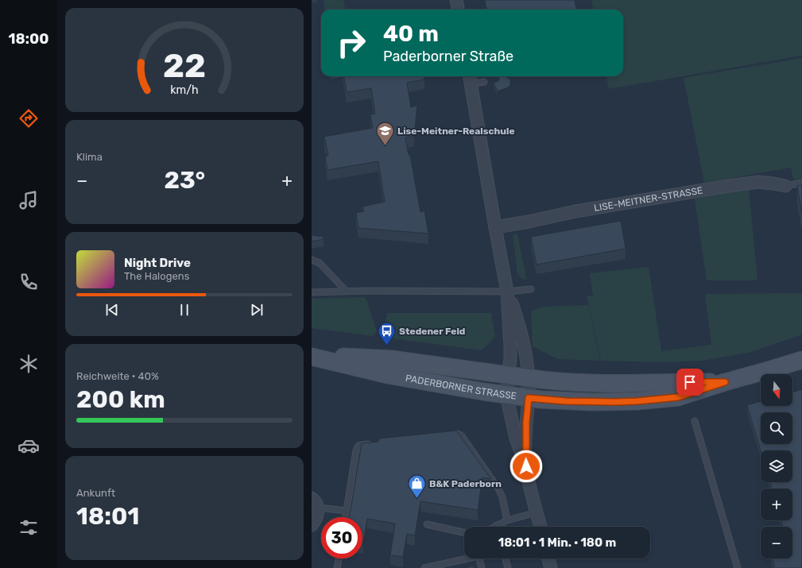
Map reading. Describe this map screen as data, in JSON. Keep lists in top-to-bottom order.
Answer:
{
  "streets": {
    "street": ["LISE-MEITNER-STRASSE", "PADERBORNER STRASSE"]
  },
  "places": {
    "school or university": ["Lise-Meitner-Realschule"],
    "bus stop": ["Stedener Feld"],
    "shop": ["B&K Paderborn"]
  },
  "north": "bottom",
  "page": {
    "tabs": "18:00",
    "turn": ["40 m", "Paderborner Straße"],
    "tile": [
      "Klima",
      ["Reichweite · 40%", "200 km"],
      ["Ankunft", "18:01"]
    ],
    "heat": ["−", "23°", "+"],
    "song": ["Night Drive", "The Halogens"],
    "map_buttons": ["+", "−"],
    "limit": "30",
    "trip": "18:01 · 1 Min. · 180 m",
    "gauge": ["22", "km/h"]
  }
}
